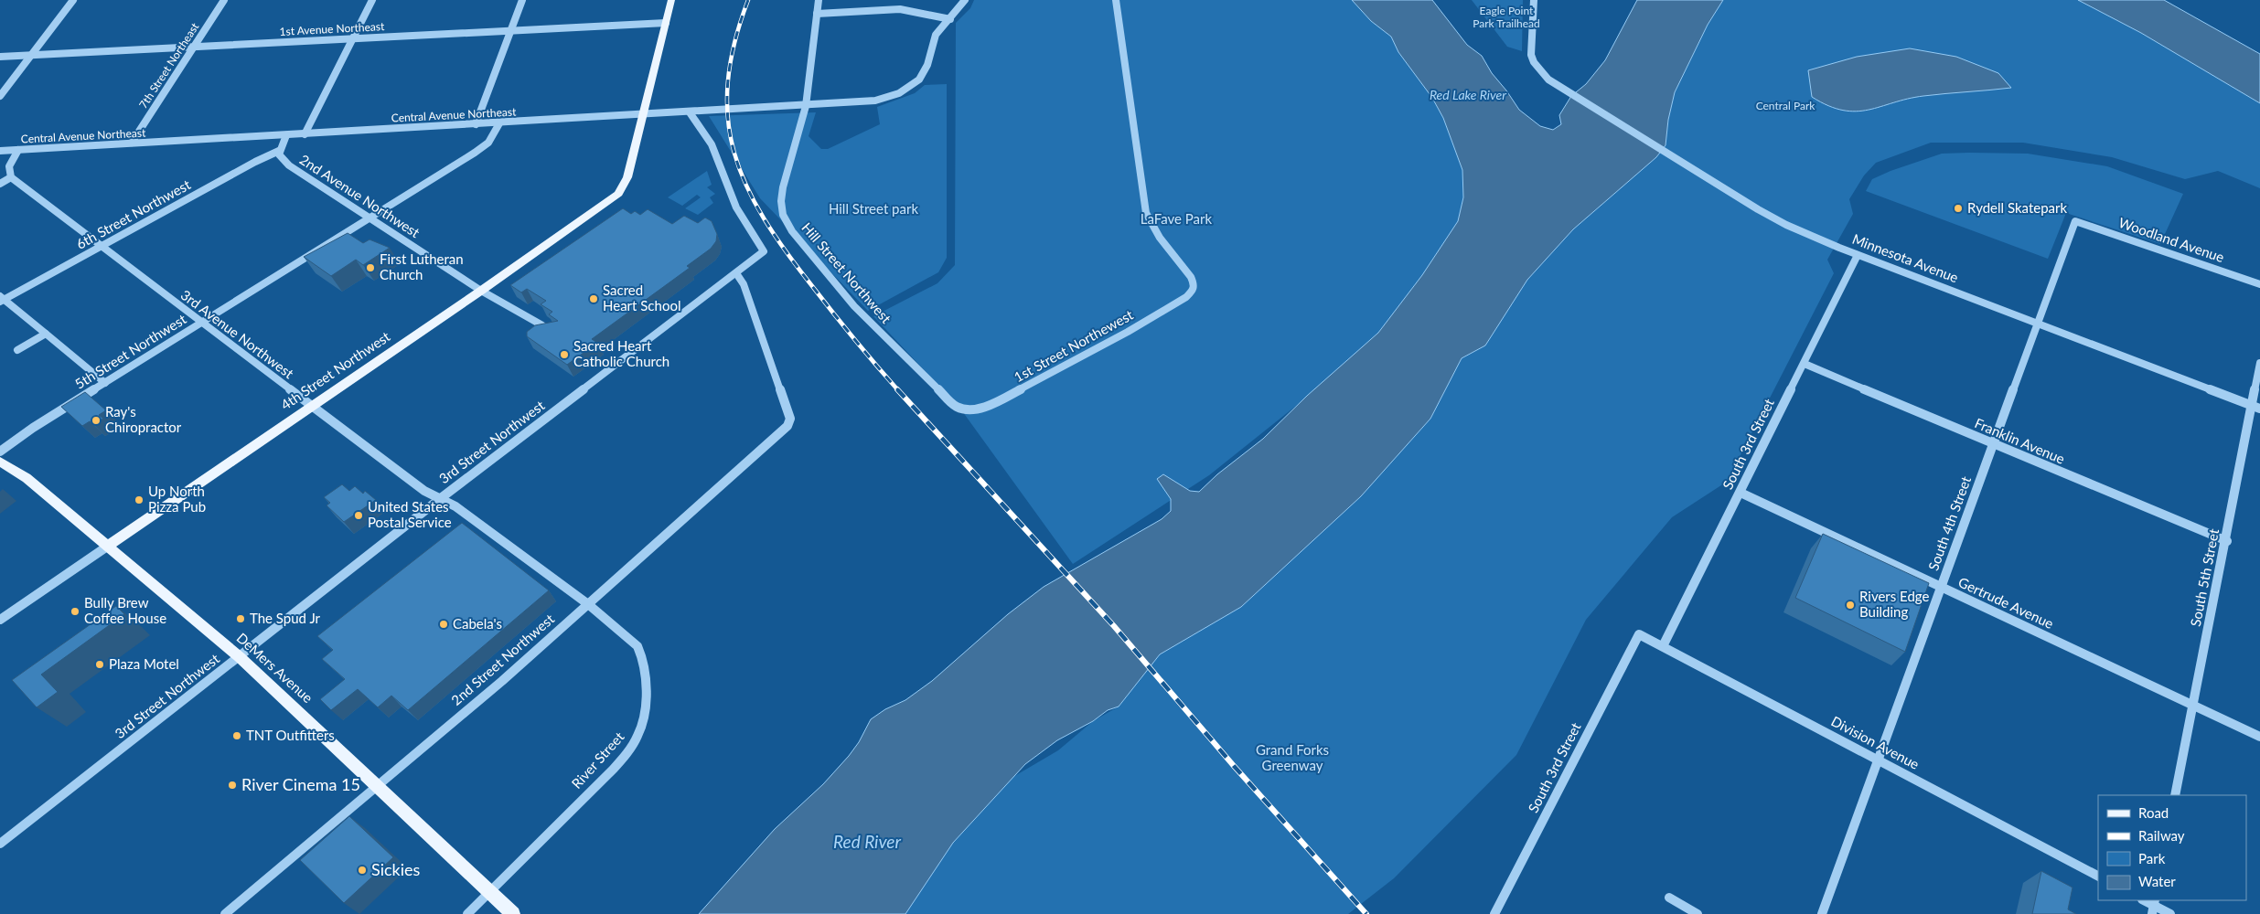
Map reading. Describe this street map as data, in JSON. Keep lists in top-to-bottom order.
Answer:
{
  "streets": {
    "main road": ["4th Street Northwest", "DeMers Avenue"],
    "street": [
      "1st Avenue Northeast",
      "7th Street Northeast",
      "Central Avenue Northeast",
      "2nd Avenue Northwest",
      "6th Street Northwest",
      "Woodland Avenue",
      "Minnesota Avenue",
      "Hill Street Northwest",
      "3rd Avenue Northwest",
      "1st Street Northewest",
      "5th Street Northwest",
      "Franklin Avenue",
      "3rd Street Northwest",
      "South 3rd Street",
      "South 4th Street",
      "South 5th Street",
      "Gertrude Avenue",
      "2nd Street Northwest",
      "Division Avenue",
      "River Street"
    ]
  },
  "crossings": [
    ["1st Avenue Northeast", "7th Street Northeast"],
    ["1st Avenue Northeast", "4th Street Northwest"],
    ["7th Street Northeast", "Central Avenue Northeast"],
    ["Central Avenue Northeast", "Hill Street Northwest"],
    ["Central Avenue Northeast", "5th Street Northwest"],
    ["Central Avenue Northeast", "4th Street Northwest"],
    ["Central Avenue Northeast", "3rd Street Northwest"],
    ["2nd Avenue Northwest", "6th Street Northwest"],
    ["2nd Avenue Northwest", "5th Street Northwest"],
    ["2nd Avenue Northwest", "4th Street Northwest"],
    ["6th Street Northwest", "3rd Avenue Northwest"],
    ["Woodland Avenue", "South 4th Street"],
    ["Minnesota Avenue", "South 3rd Street"],
    ["Minnesota Avenue", "South 4th Street"],
    ["Minnesota Avenue", "South 5th Street"],
    ["Hill Street Northwest", "1st Street Northewest"],
    ["3rd Avenue Northwest", "5th Street Northwest"],
    ["3rd Avenue Northwest", "4th Street Northwest"],
    ["3rd Avenue Northwest", "3rd Street Northwest"],
    ["3rd Avenue Northwest", "2nd Street Northwest"],
    ["3rd Avenue Northwest", "River Street"],
    ["4th Street Northwest", "DeMers Avenue"],
    ["Franklin Avenue", "South 3rd Street"],
    ["Franklin Avenue", "South 4th Street"],
    ["Franklin Avenue", "South 5th Street"],
    ["3rd Street Northwest", "2nd Street Northwest"],
    ["3rd Street Northwest", "DeMers Avenue"],
    ["South 3rd Street", "Gertrude Avenue"],
    ["South 3rd Street", "Division Avenue"],
    ["South 4th Street", "Gertrude Avenue"],
    ["South 4th Street", "Division Avenue"],
    ["South 5th Street", "Gertrude Avenue"],
    ["2nd Street Northwest", "DeMers Avenue"],
    ["2nd Street Northwest", "River Street"],
    ["DeMers Avenue", "River Street"]
  ],
  "water": ["Red Lake River", "Red River"],
  "parks": [
    "Eagle Point Park Trailhead",
    "Central Park",
    "Hill Street park",
    "LaFave Park",
    "Grand Forks Greenway"
  ],
  "places": [
    "Rydell Skatepark",
    "First Lutheran Church",
    "Sacred Heart School",
    "Sacred Heart Catholic Church",
    "Ray's Chiropractor",
    "Up North Pizza Pub",
    "United States Postal Service",
    "Rivers Edge Building",
    "Bully Brew Coffee House",
    "The Spud Jr",
    "Cabela's",
    "Plaza Motel",
    "TNT Outfitters",
    "River Cinema 15",
    "Sickies"
  ],
  "legend": [
    "Road",
    "Railway",
    "Park",
    "Water"
  ]
}
